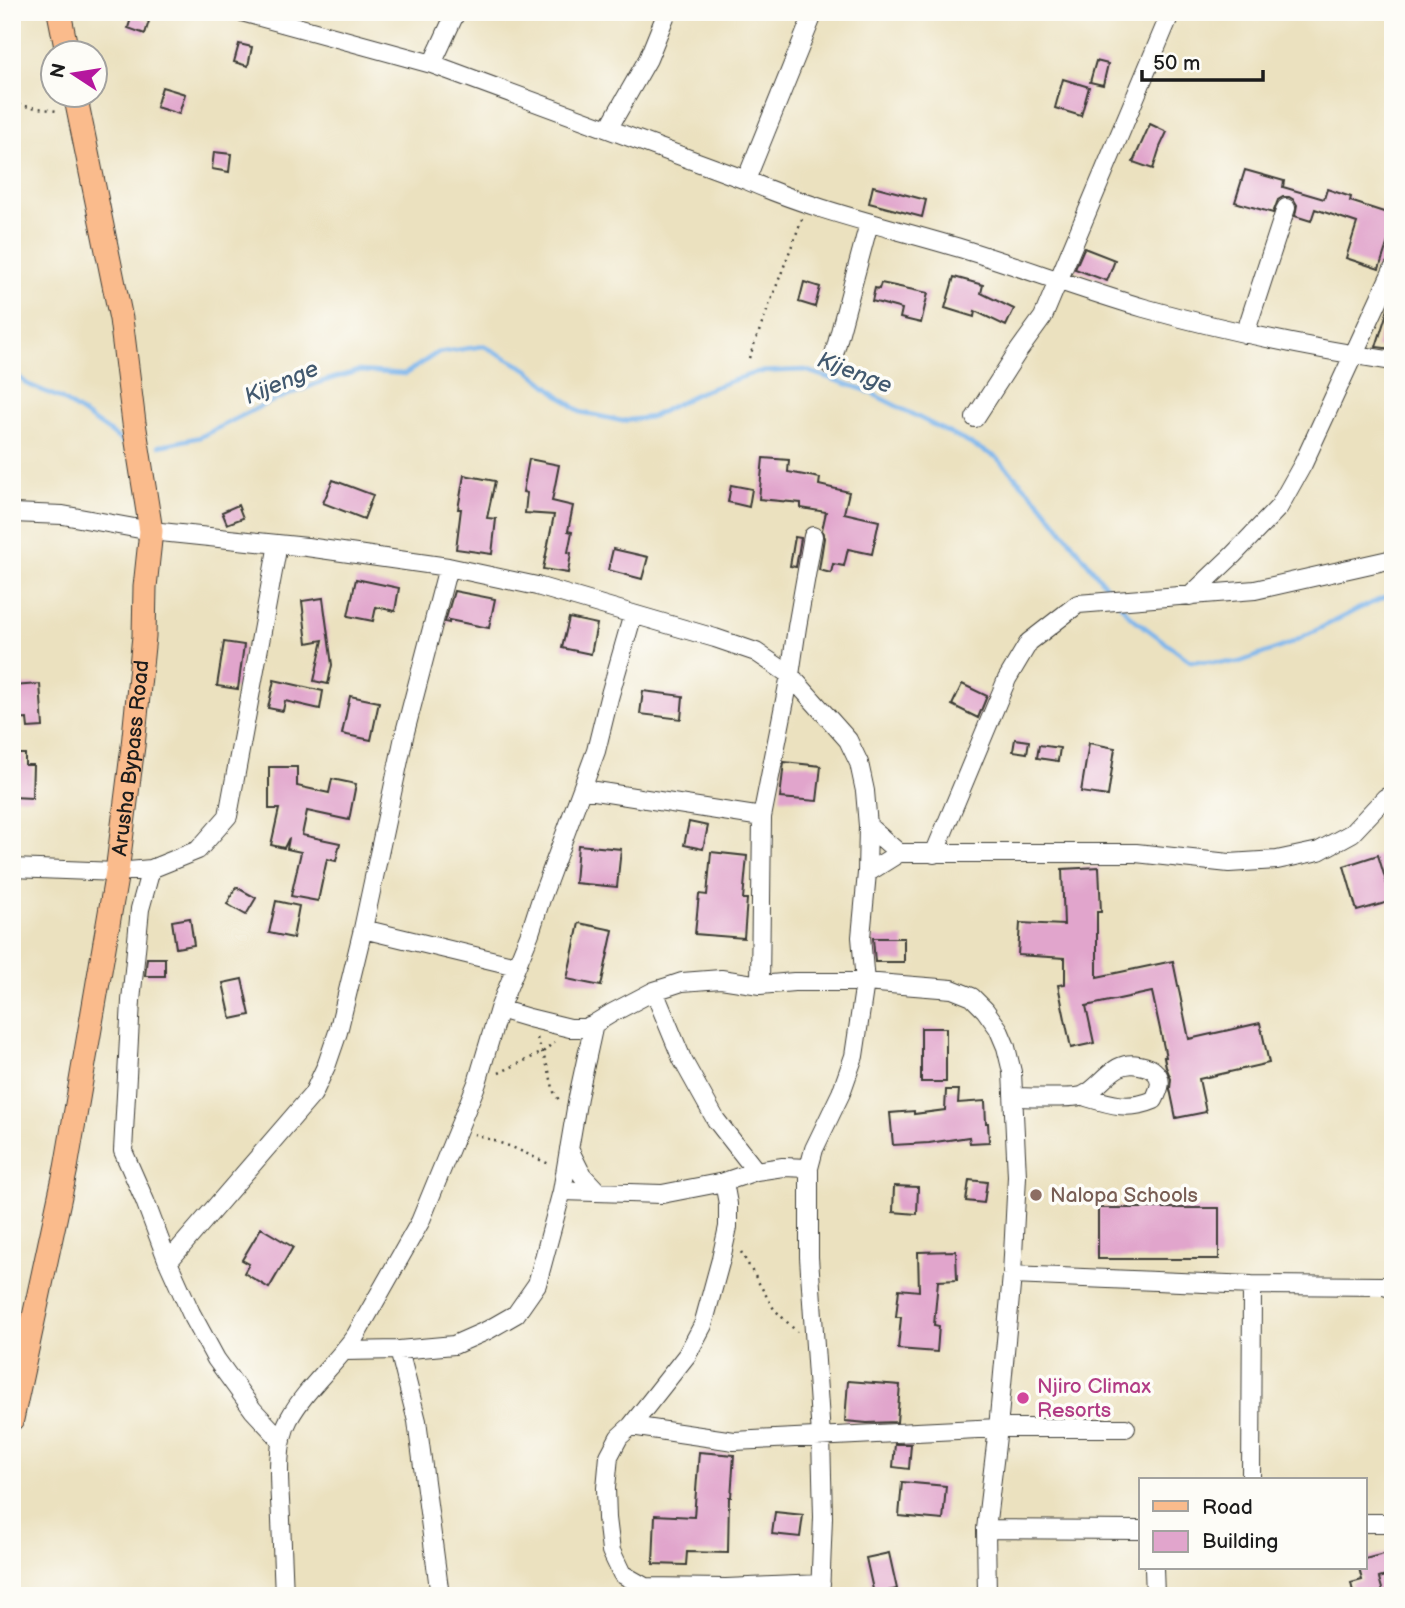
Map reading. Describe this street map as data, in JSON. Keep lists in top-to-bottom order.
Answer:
{
  "streets": {
    "main road": ["Arusha Bypass Road"]
  },
  "water": ["Kijenge"],
  "places": ["Nalopa Schools", "Njiro Climax Resorts"],
  "legend": ["Road", "Building"],
  "scale_bar": "50 m",
  "north": "left"
}
